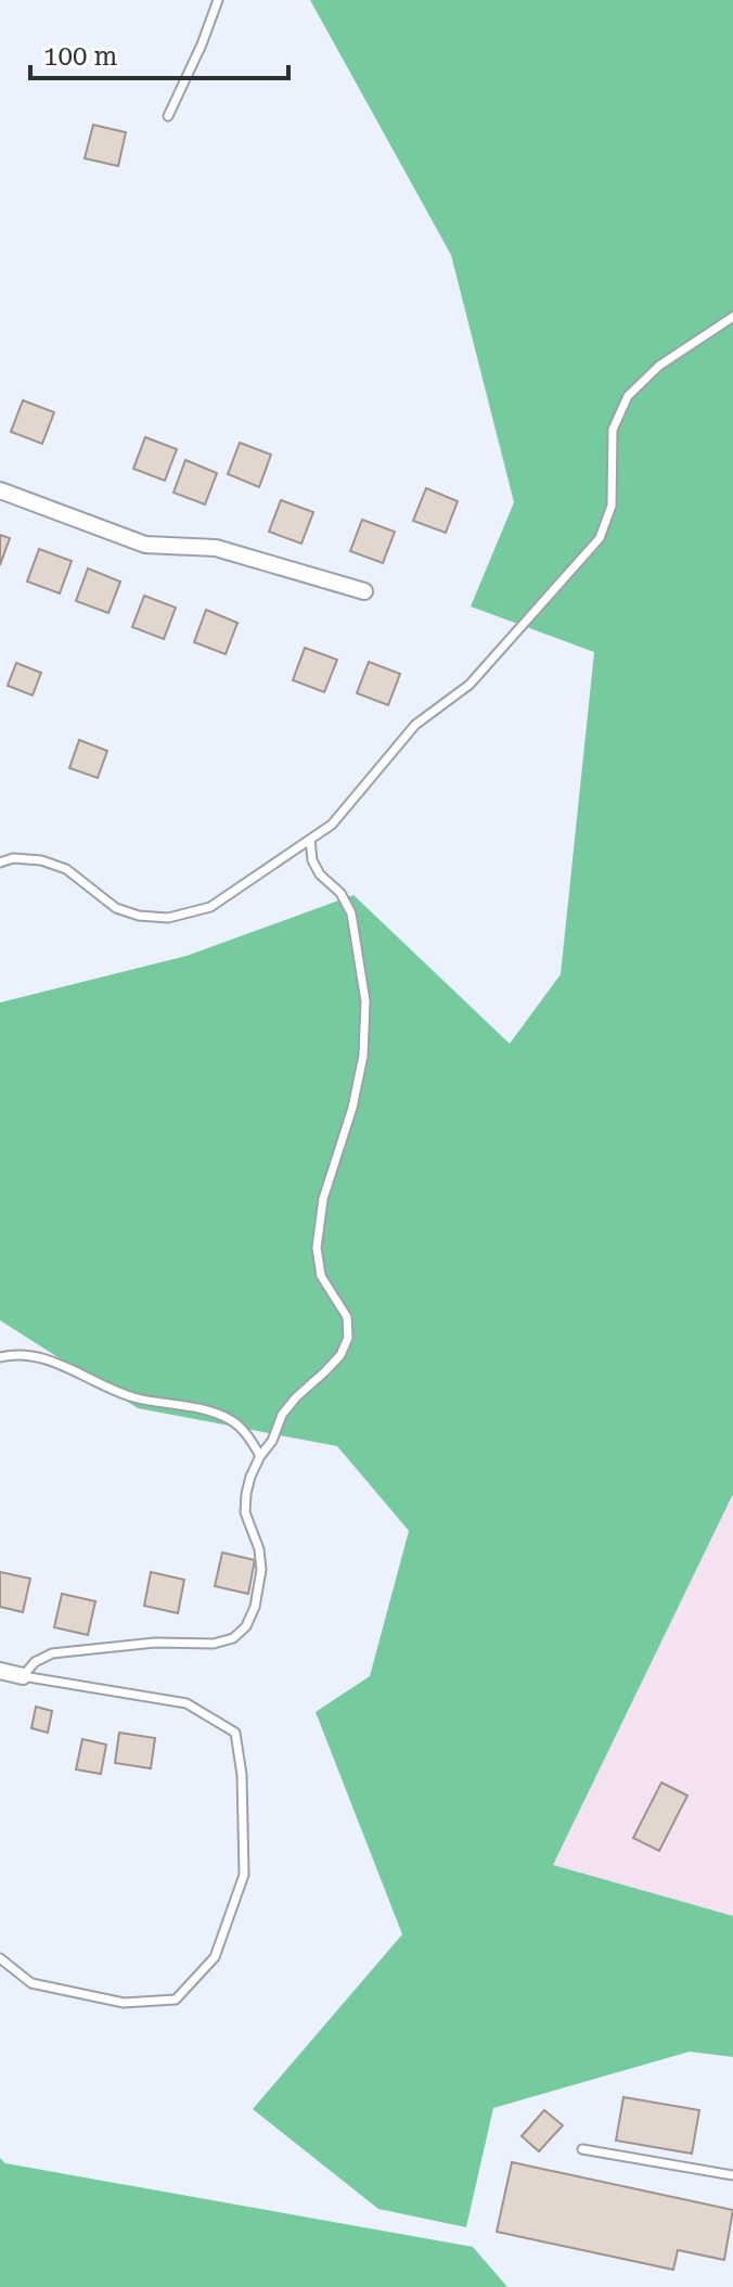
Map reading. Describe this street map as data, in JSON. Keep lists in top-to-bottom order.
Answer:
{
  "scale_bar": "100 m"
}
